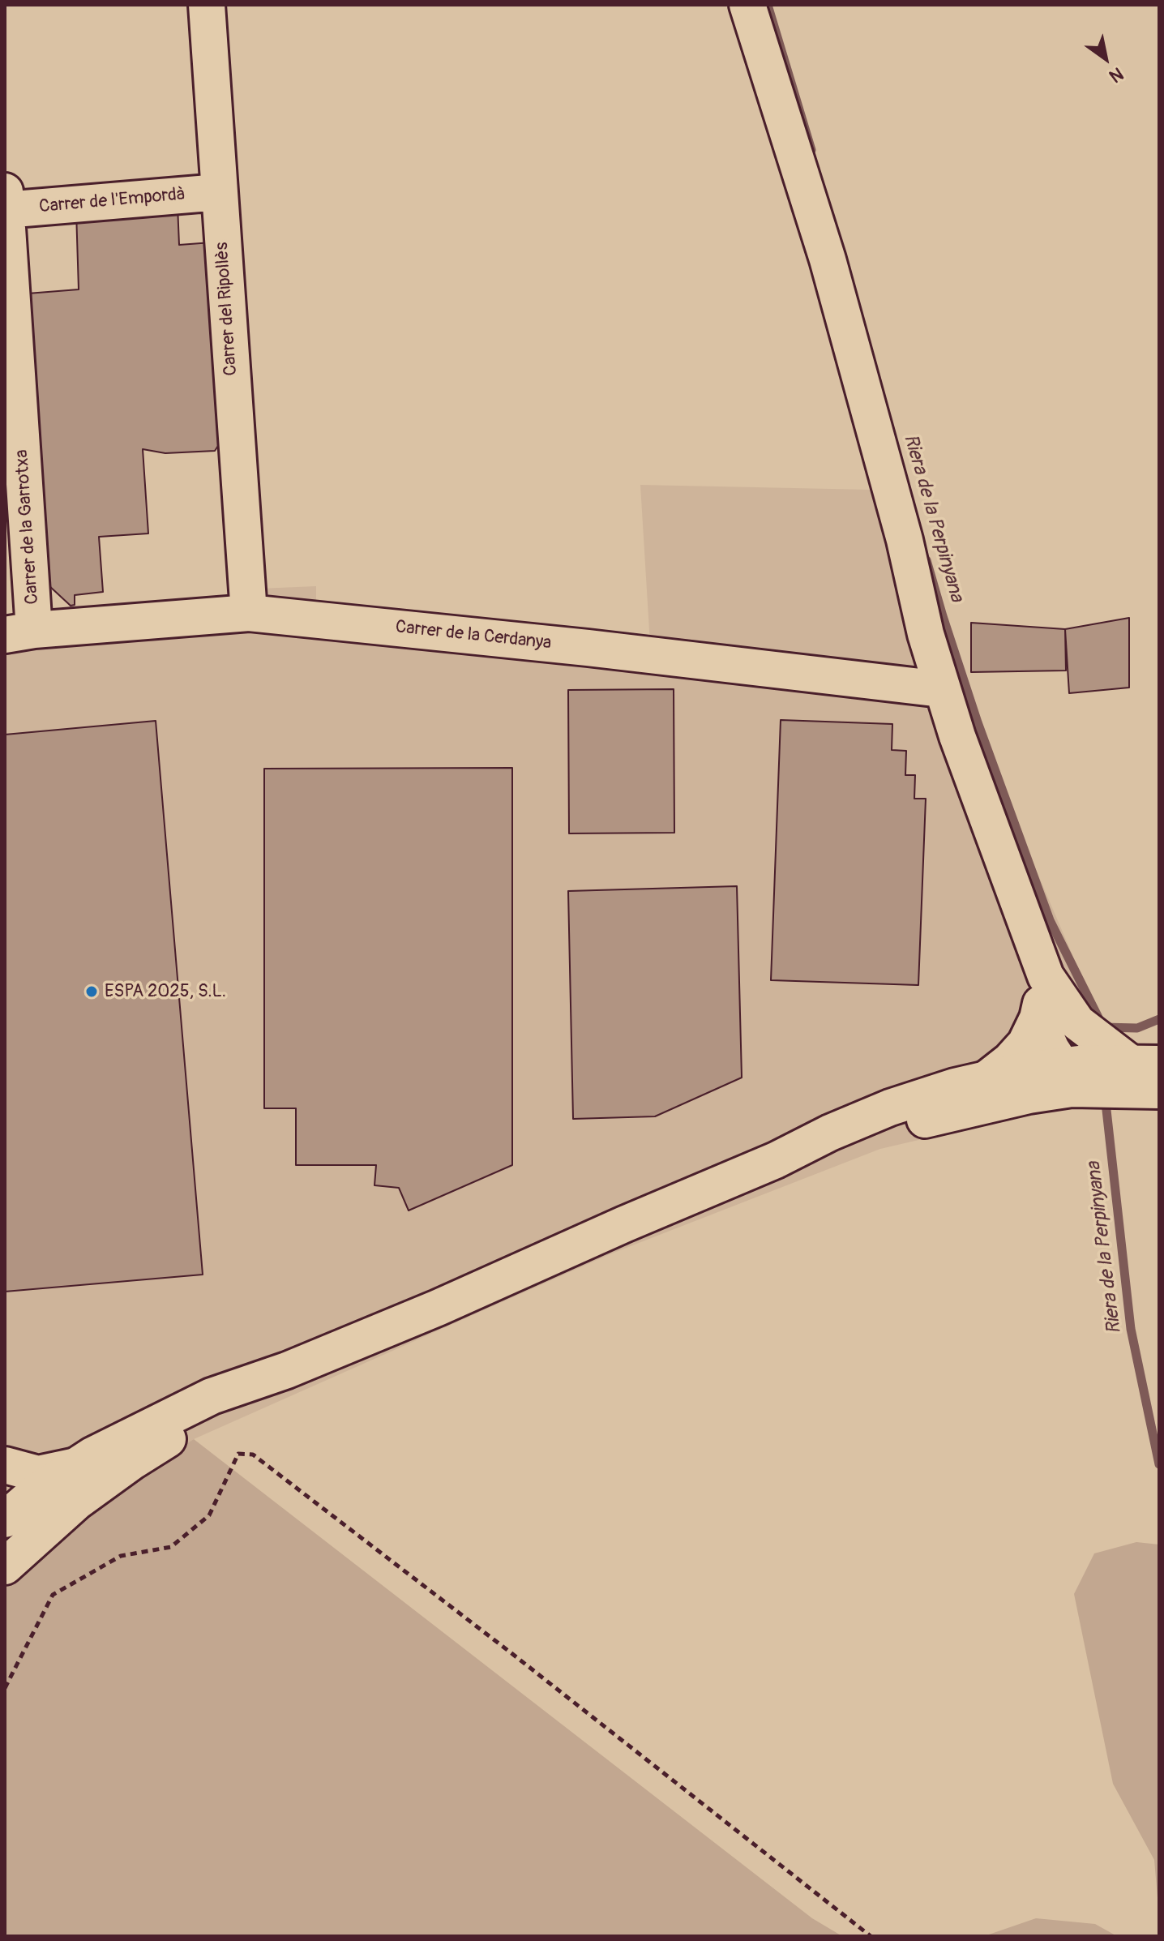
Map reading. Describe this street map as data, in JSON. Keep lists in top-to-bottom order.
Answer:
{
  "streets": {
    "street": [
      "Carrer de l'Empordà",
      "Carrer del Ripollès",
      "Carrer de la Garrotxa",
      "Carrer de la Cerdanya"
    ]
  },
  "crossings": [
    ["Carrer de l'Empordà", "Carrer del Ripollès"],
    ["Carrer de l'Empordà", "Carrer de la Garrotxa"],
    ["Carrer del Ripollès", "Carrer de la Cerdanya"],
    ["Carrer de la Garrotxa", "Carrer de la Cerdanya"]
  ],
  "water": ["Riera de la Perpinyana"],
  "places": ["ESPA 2025, S.L."],
  "north": "bottom right"
}
